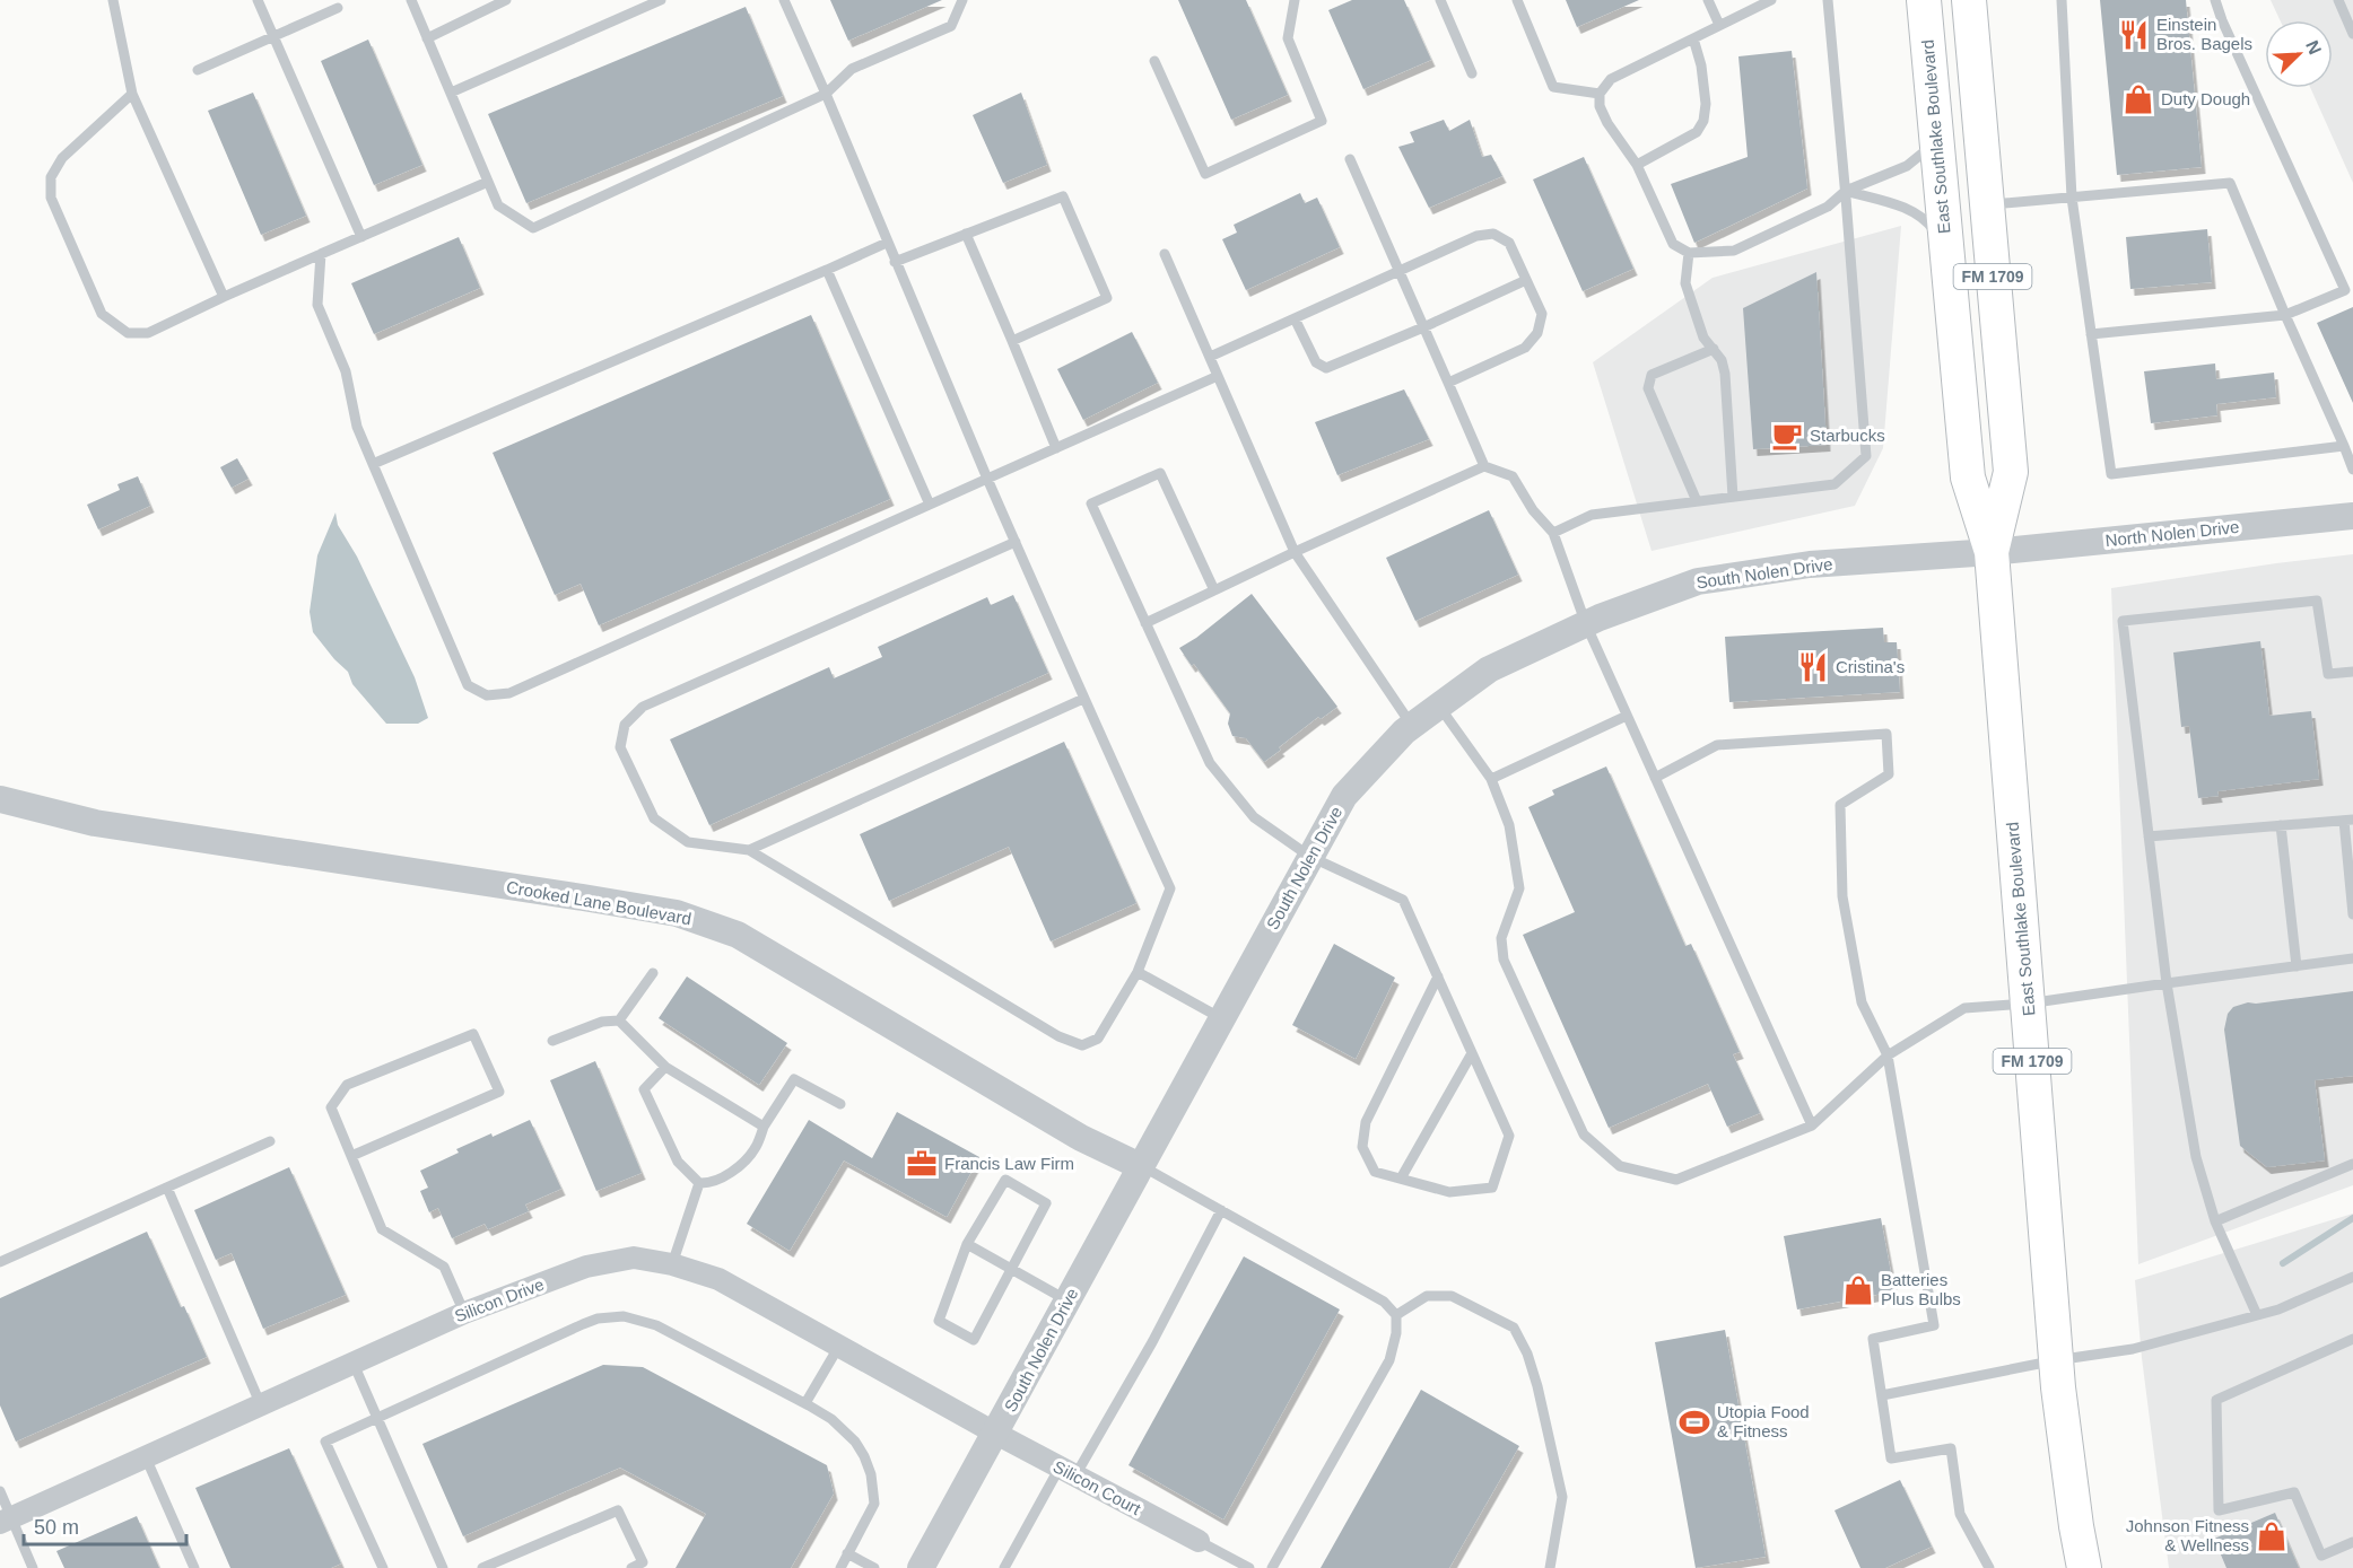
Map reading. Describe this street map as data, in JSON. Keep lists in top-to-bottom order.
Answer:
{
  "streets": {
    "main road": ["East Southlake Boulevard", "FM 1709"],
    "street": [
      "North Nolen Drive",
      "South Nolen Drive",
      "Crooked Lane Boulevard",
      "Silicon Drive",
      "Silicon Court"
    ]
  },
  "crossings": [
    ["East Southlake Boulevard", "North Nolen Drive"],
    ["East Southlake Boulevard", "South Nolen Drive"],
    ["North Nolen Drive", "South Nolen Drive"],
    ["South Nolen Drive", "Crooked Lane Boulevard"],
    ["South Nolen Drive", "Silicon Drive"],
    ["South Nolen Drive", "Silicon Court"],
    ["Silicon Drive", "Silicon Court"]
  ],
  "places": {
    "restaurant": ["Einstein Bros. Bagels", "Cristina's"],
    "shop": ["Duty Dough", "Batteries Plus Bulbs", "Johnson Fitness & Wellness"],
    "cafe": ["Starbucks"],
    "office": ["Francis Law Firm"],
    "sports": ["Utopia Food & Fitness"]
  },
  "scale_bar": "50 m",
  "north": "top right"
}
